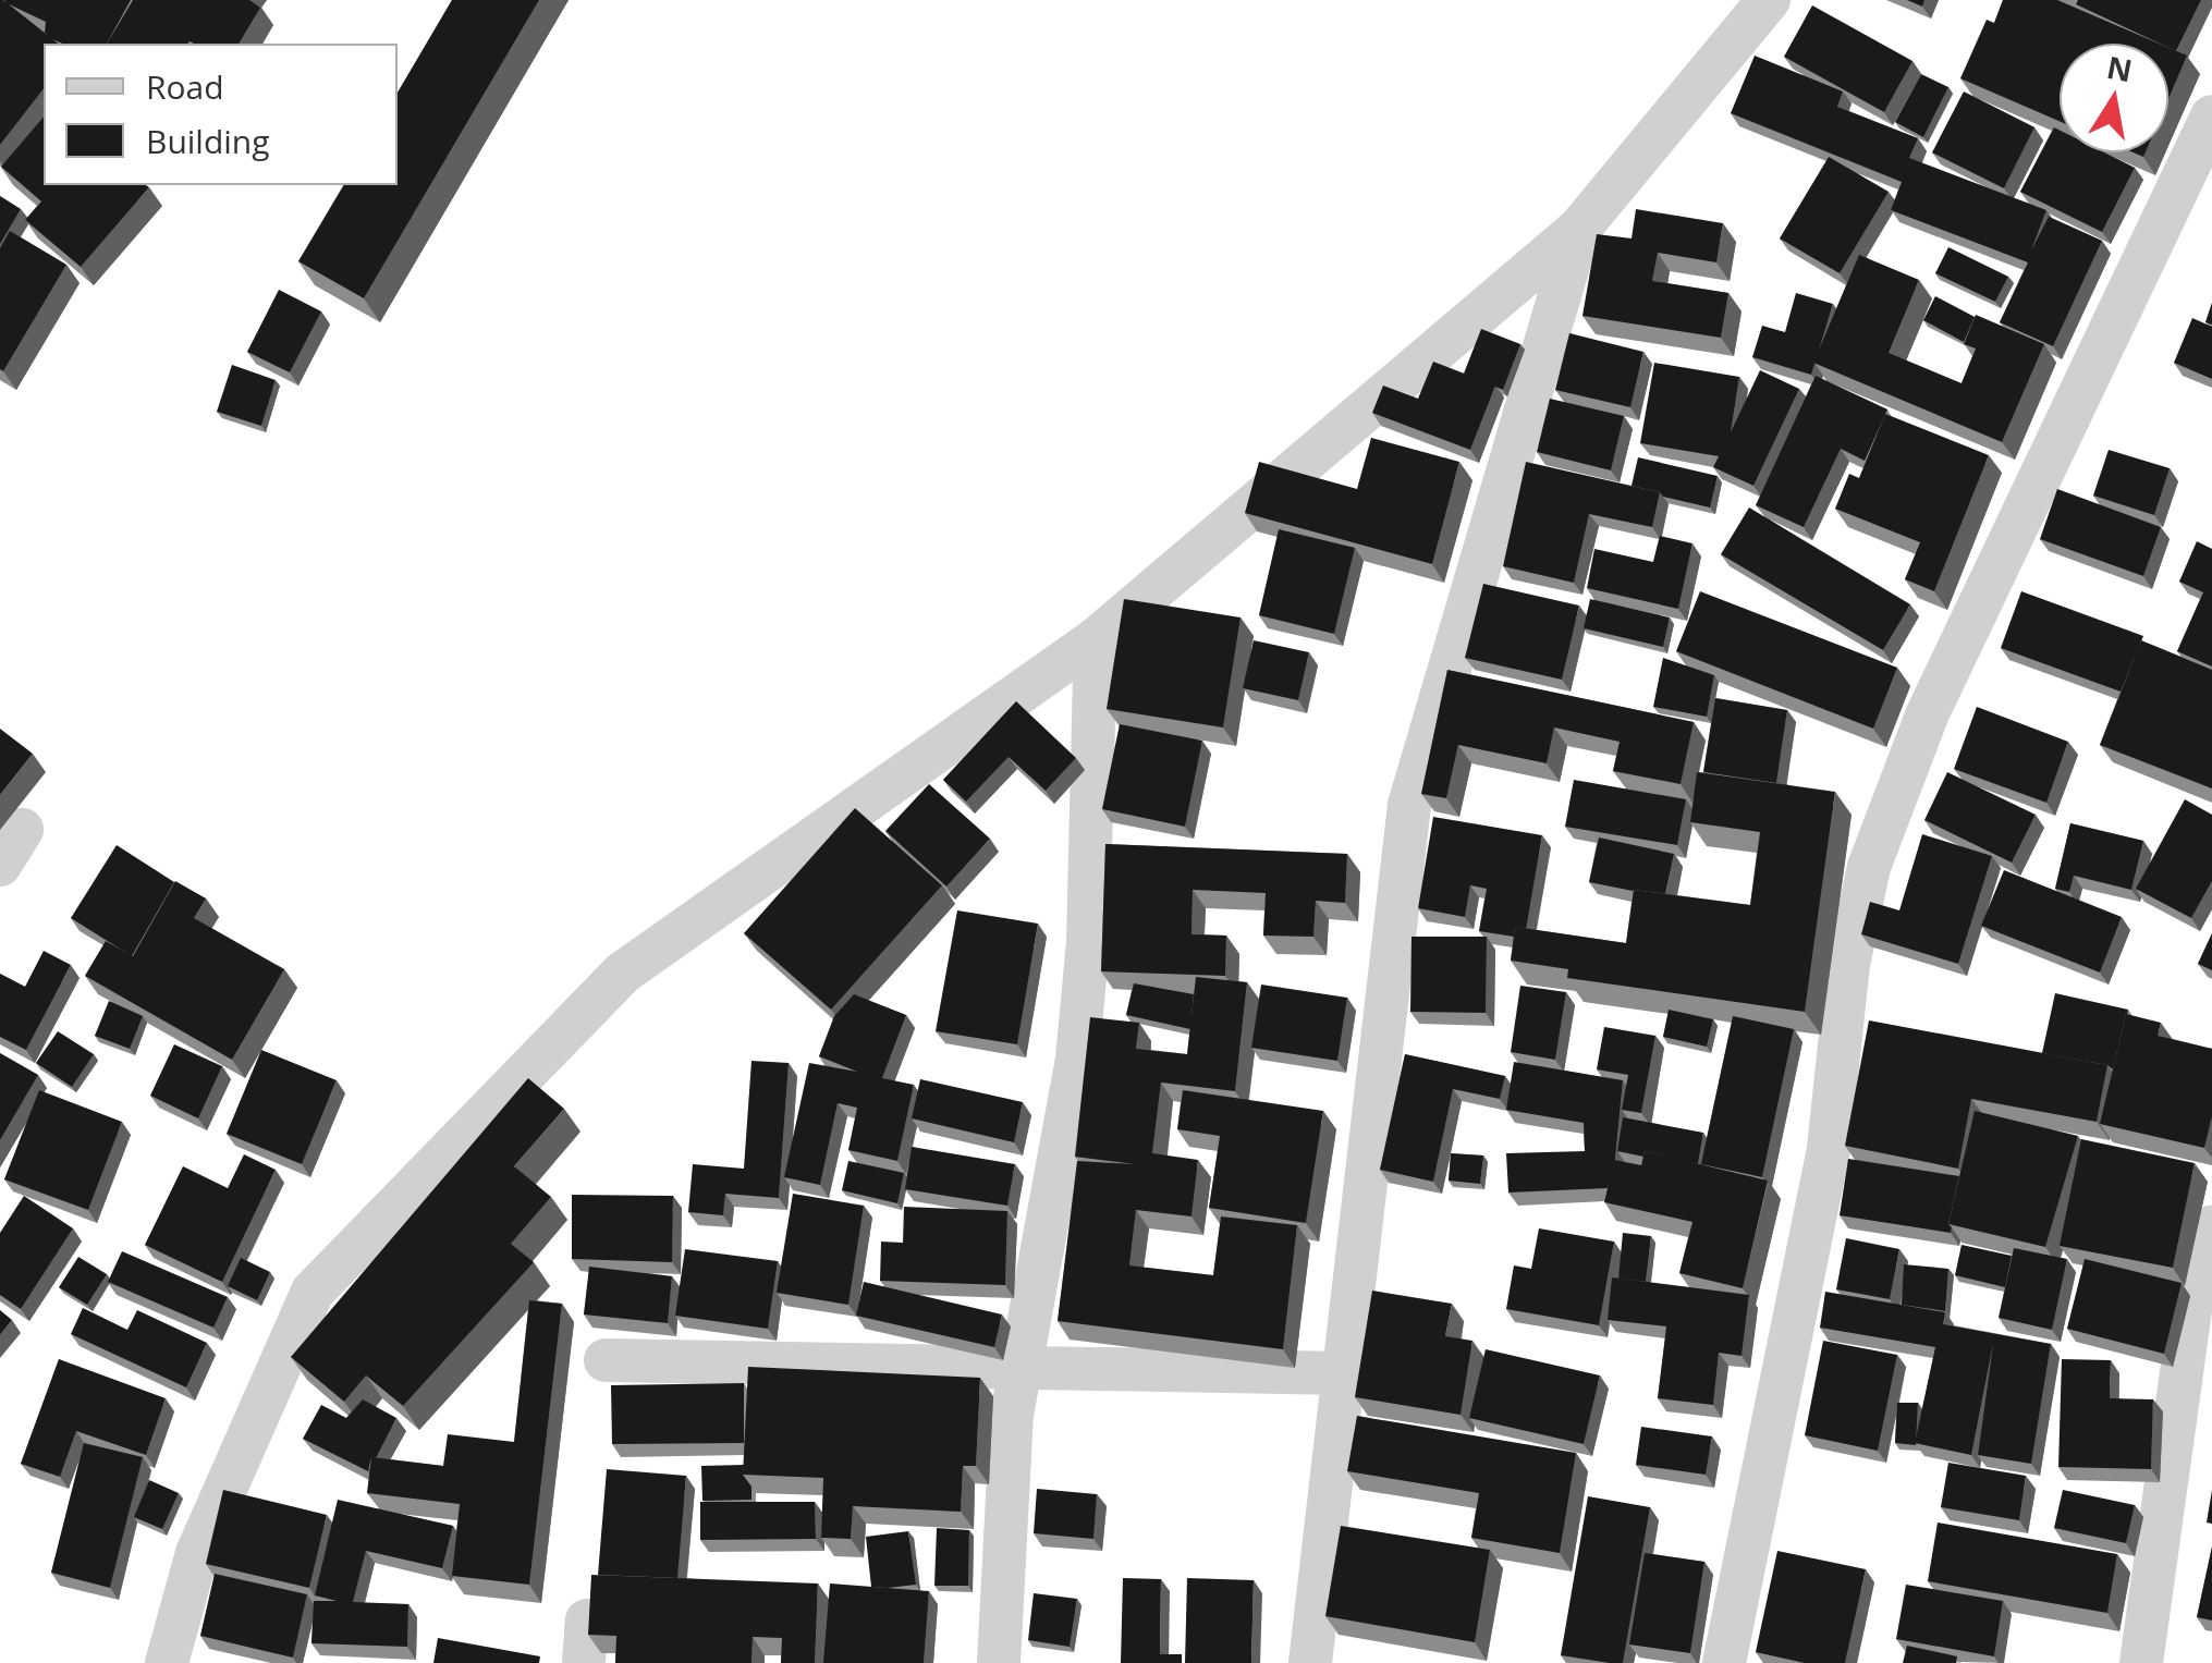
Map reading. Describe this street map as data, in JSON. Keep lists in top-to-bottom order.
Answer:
{
  "legend": ["Road", "Building"],
  "north": "top"
}
